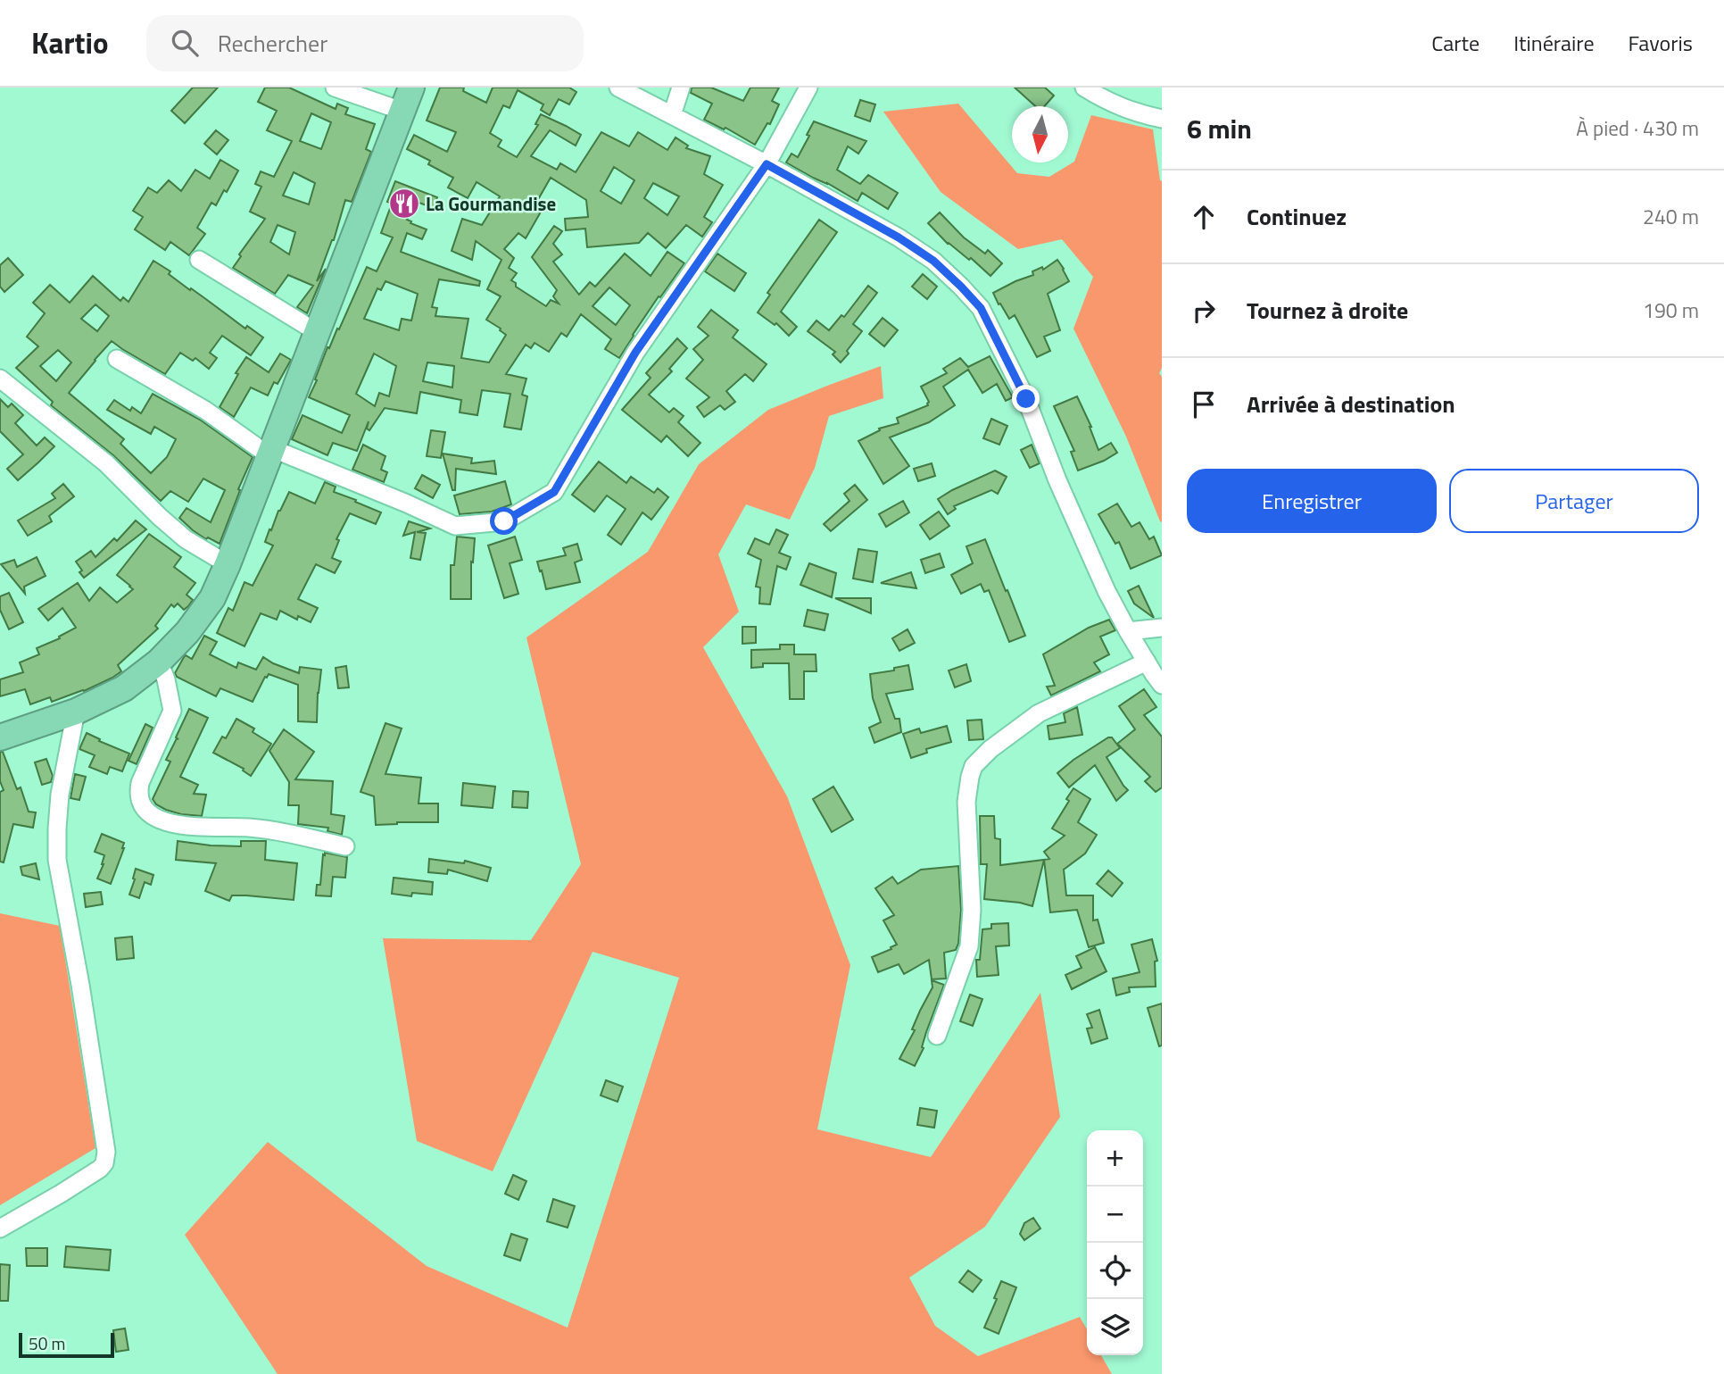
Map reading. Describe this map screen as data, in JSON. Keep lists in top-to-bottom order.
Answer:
{
  "places": {
    "restaurant": ["La Gourmandise"]
  },
  "scale_bar": "50 m",
  "north": "bottom",
  "page": {
    "header": "Kartio",
    "search": "Rechercher",
    "nav": ["Carte", "Itinéraire", "Favoris"],
    "heading": ["6 min", "À pied · 430 m"],
    "list": [
      ["Continuez", "240 m"],
      ["Tournez à droite", "190 m"],
      "Arrivée à destination"
    ],
    "buttons": ["Enregistrer", "Partager"],
    "map_buttons": ["+", "−"],
    "scale": "50 m"
  }
}
